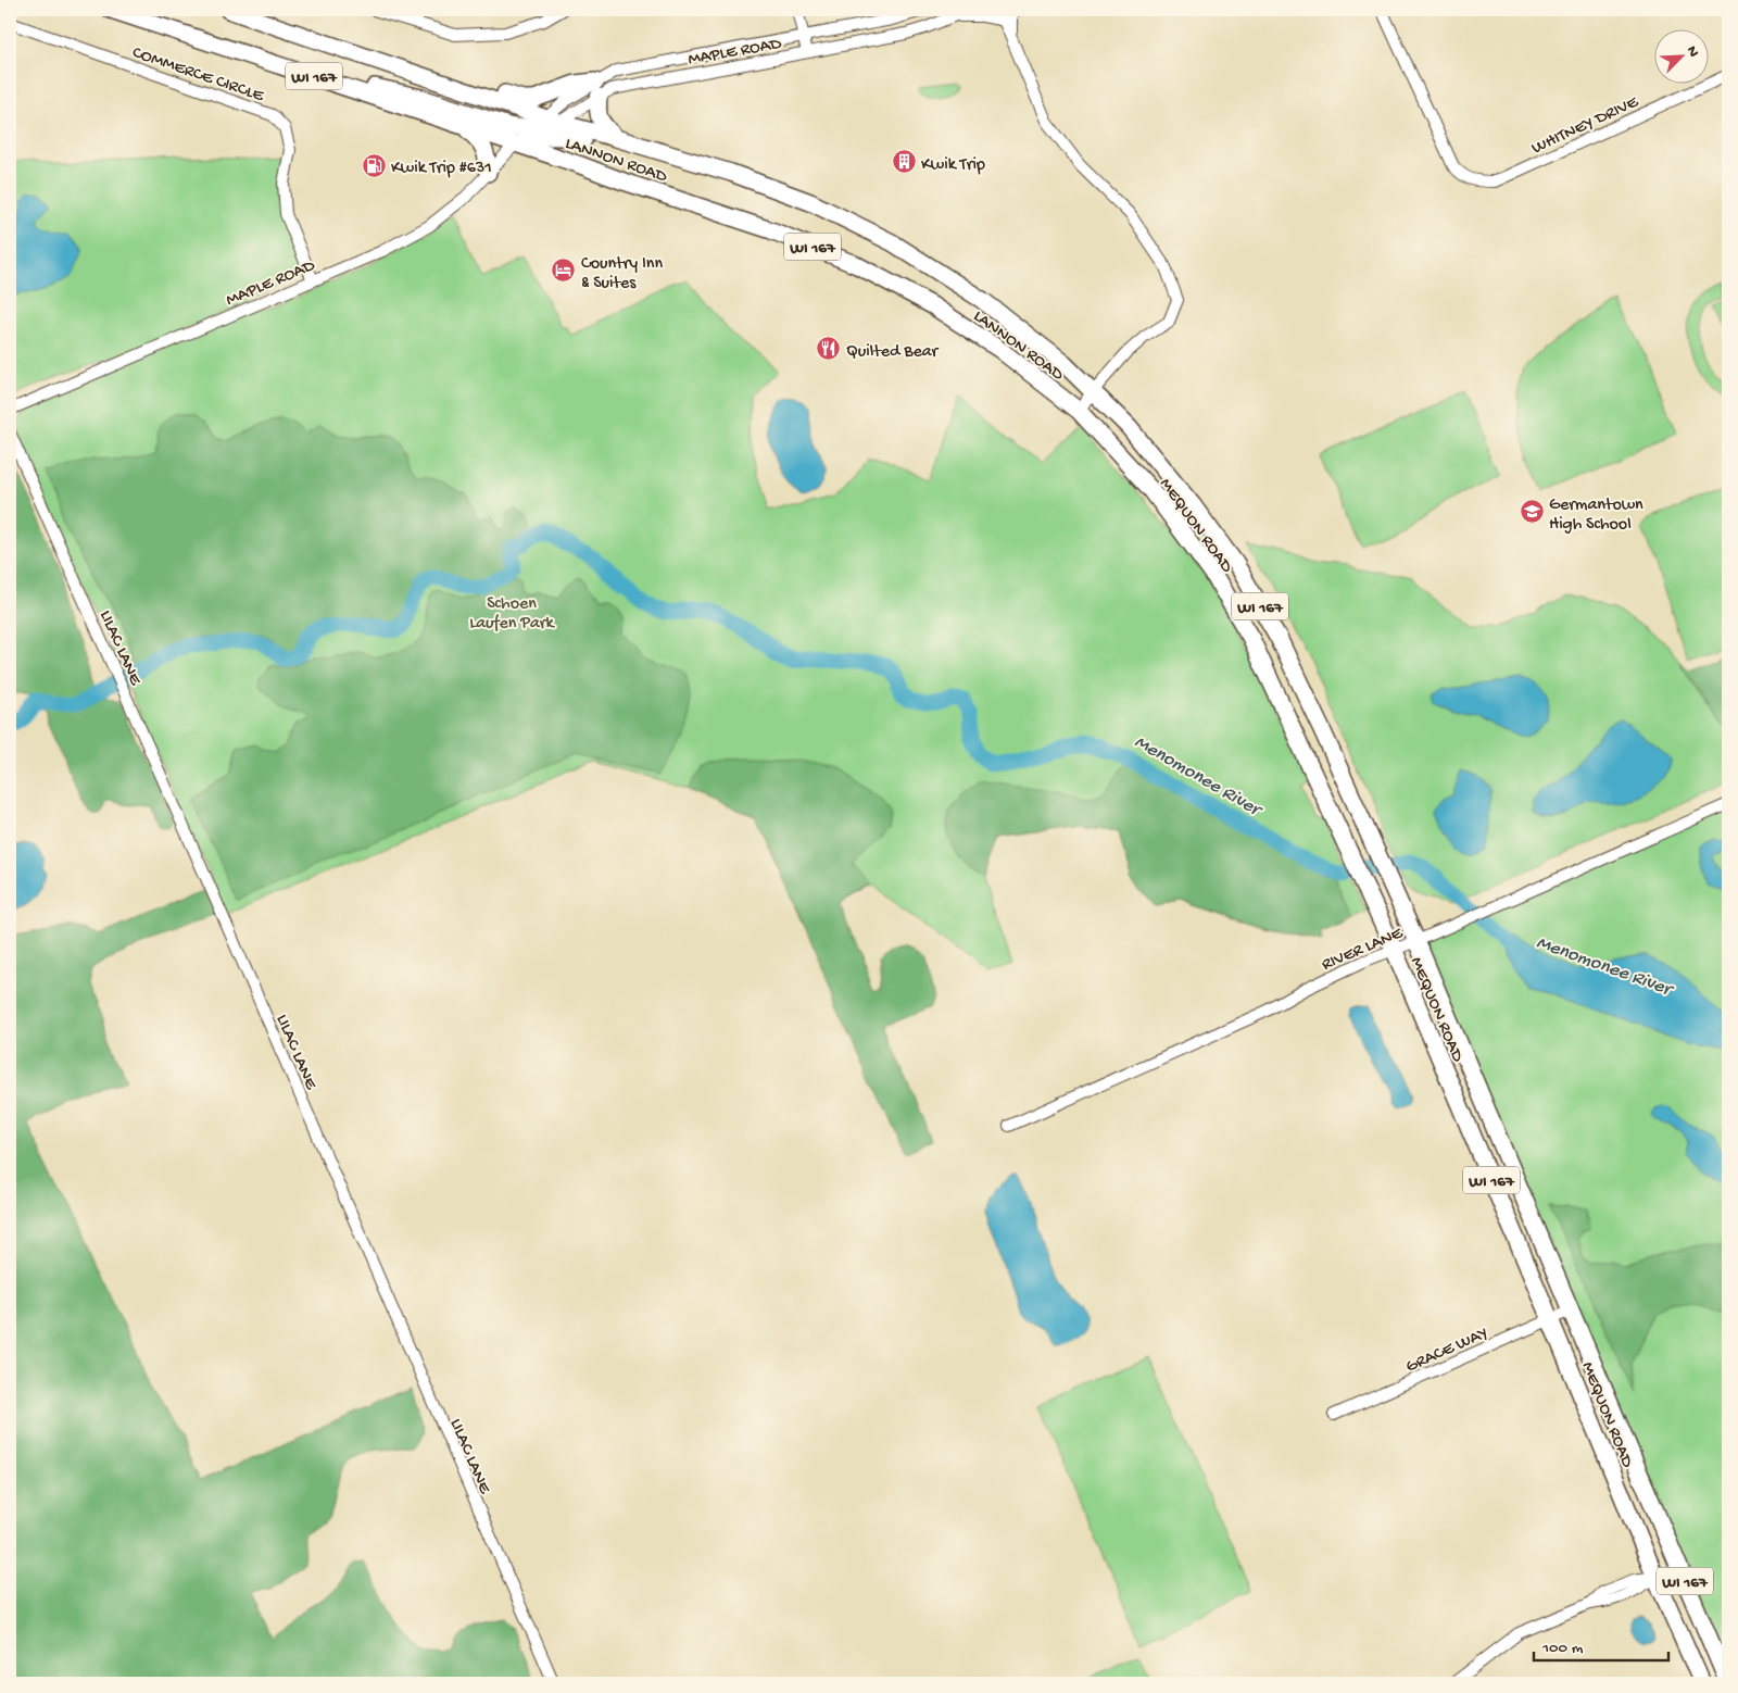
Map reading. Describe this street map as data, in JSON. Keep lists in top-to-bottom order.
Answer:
{
  "streets": {
    "main road": ["WI 167", "LANNON ROAD", "MEQUON ROAD"],
    "street": [
      "MAPLE ROAD",
      "COMMERCE CIRCLE",
      "WHITNEY DRIVE",
      "LILAC LANE",
      "RIVER LANE",
      "GRACE WAY"
    ]
  },
  "crossings": [
    ["MAPLE ROAD", "COMMERCE CIRCLE"],
    ["MAPLE ROAD", "LANNON ROAD"],
    ["LANNON ROAD", "MEQUON ROAD"],
    ["MEQUON ROAD", "RIVER LANE"],
    ["MEQUON ROAD", "GRACE WAY"]
  ],
  "water": ["Menomonee River"],
  "parks": ["Schoen Laufen Park"],
  "places": {
    "building": ["Kwik Trip"],
    "fuel station": ["Kwik Trip #631"],
    "hotel": ["Country Inn & Suites"],
    "restaurant": ["Quilted Bear"],
    "school or university": ["Germantown High School"]
  },
  "scale_bar": "100 m",
  "north": "top right"
}
